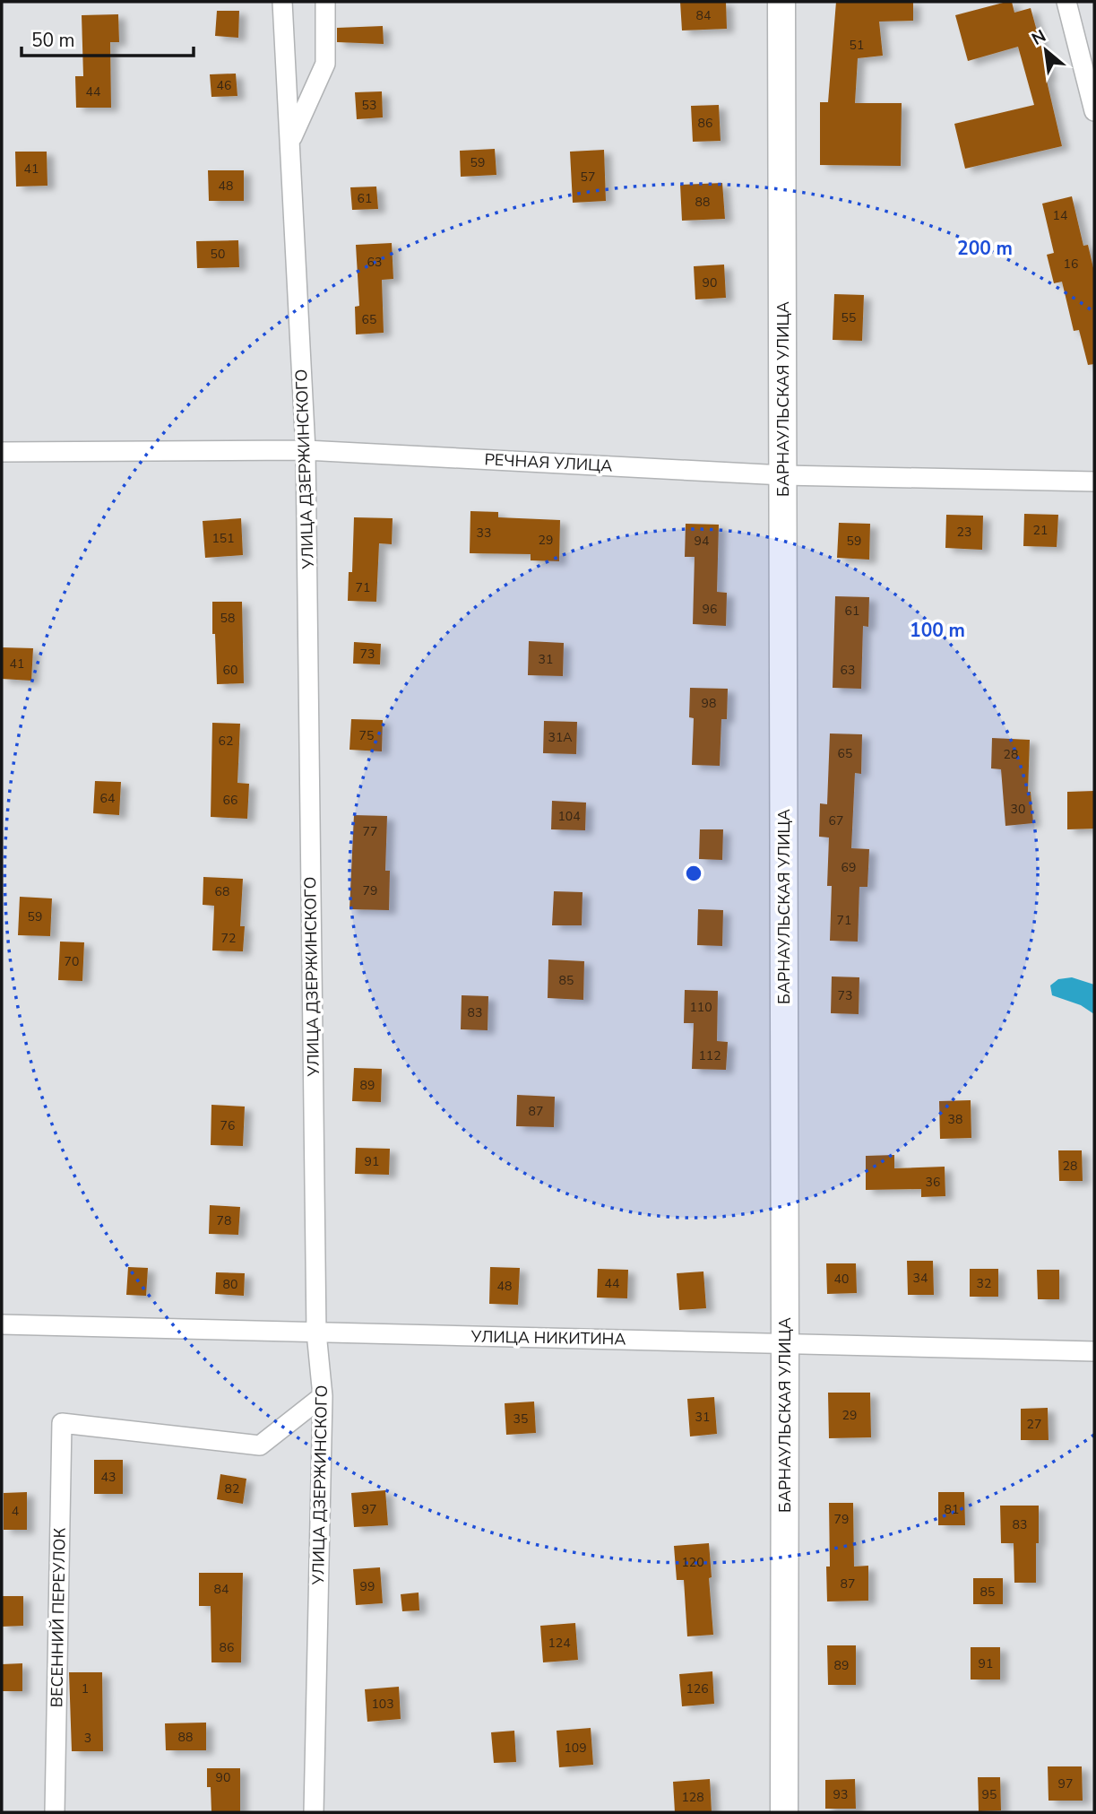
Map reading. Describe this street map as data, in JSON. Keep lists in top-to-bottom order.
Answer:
{
  "streets": {
    "street": [
      "БАРНАУЛЬСКАЯ УЛИЦА",
      "РЕЧНАЯ УЛИЦА",
      "УЛИЦА ДЗЕРЖИНСКОГО",
      "УЛИЦА НИКИТИНА",
      "ВЕСЕННИЙ ПЕРЕУЛОК"
    ]
  },
  "crossings": [
    ["БАРНАУЛЬСКАЯ УЛИЦА", "РЕЧНАЯ УЛИЦА"],
    ["БАРНАУЛЬСКАЯ УЛИЦА", "УЛИЦА НИКИТИНА"],
    ["РЕЧНАЯ УЛИЦА", "УЛИЦА ДЗЕРЖИНСКОГО"],
    ["УЛИЦА ДЗЕРЖИНСКОГО", "УЛИЦА НИКИТИНА"],
    ["УЛИЦА ДЗЕРЖИНСКОГО", "ВЕСЕННИЙ ПЕРЕУЛОК"]
  ],
  "house_numbers": [
    "84",
    "51",
    "46",
    "44",
    "53",
    "86",
    "59",
    "41",
    "57",
    "48",
    "61",
    "88",
    "14",
    "50",
    "63",
    "16",
    "90",
    "55",
    "65",
    "21",
    "23",
    "33",
    "151",
    "29",
    "94",
    "59",
    "71",
    "96",
    "61",
    "58",
    "73",
    "31",
    "41",
    "60",
    "63",
    "98",
    "75",
    "31А",
    "62",
    "65",
    "28",
    "64",
    "66",
    "30",
    "104",
    "67",
    "77",
    "69",
    "79",
    "68",
    "59",
    "71",
    "72",
    "70",
    "85",
    "73",
    "110",
    "83",
    "112",
    "89",
    "87",
    "38",
    "76",
    "91",
    "28",
    "36",
    "78",
    "34",
    "40",
    "44",
    "32",
    "80",
    "48",
    "29",
    "31",
    "35",
    "27",
    "43",
    "82",
    "97",
    "81",
    "4",
    "79",
    "83",
    "120",
    "87",
    "99",
    "84",
    "85",
    "124",
    "86",
    "91",
    "89",
    "1",
    "126",
    "103",
    "88",
    "3",
    "109",
    "90",
    "97",
    "93",
    "95",
    "128"
  ],
  "scale_bar": "50 m",
  "north": "top left",
  "rings": ["200 m", "100 m"]
}
